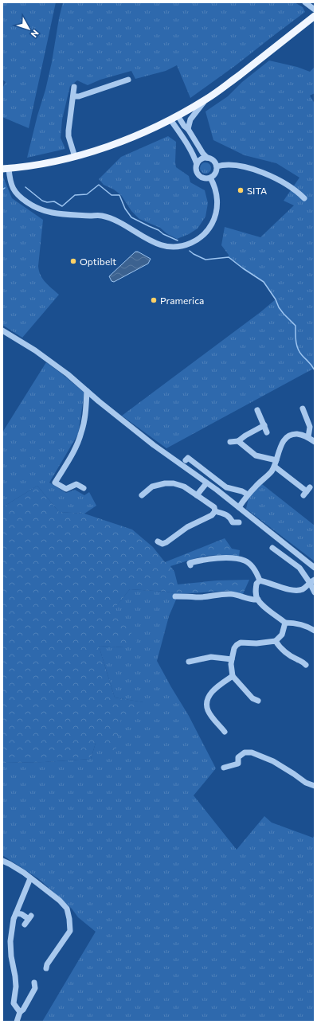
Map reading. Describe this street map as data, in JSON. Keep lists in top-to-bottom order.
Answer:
{
  "places": ["SITA", "Optibelt", "Pramerica"],
  "north": "bottom right"
}
